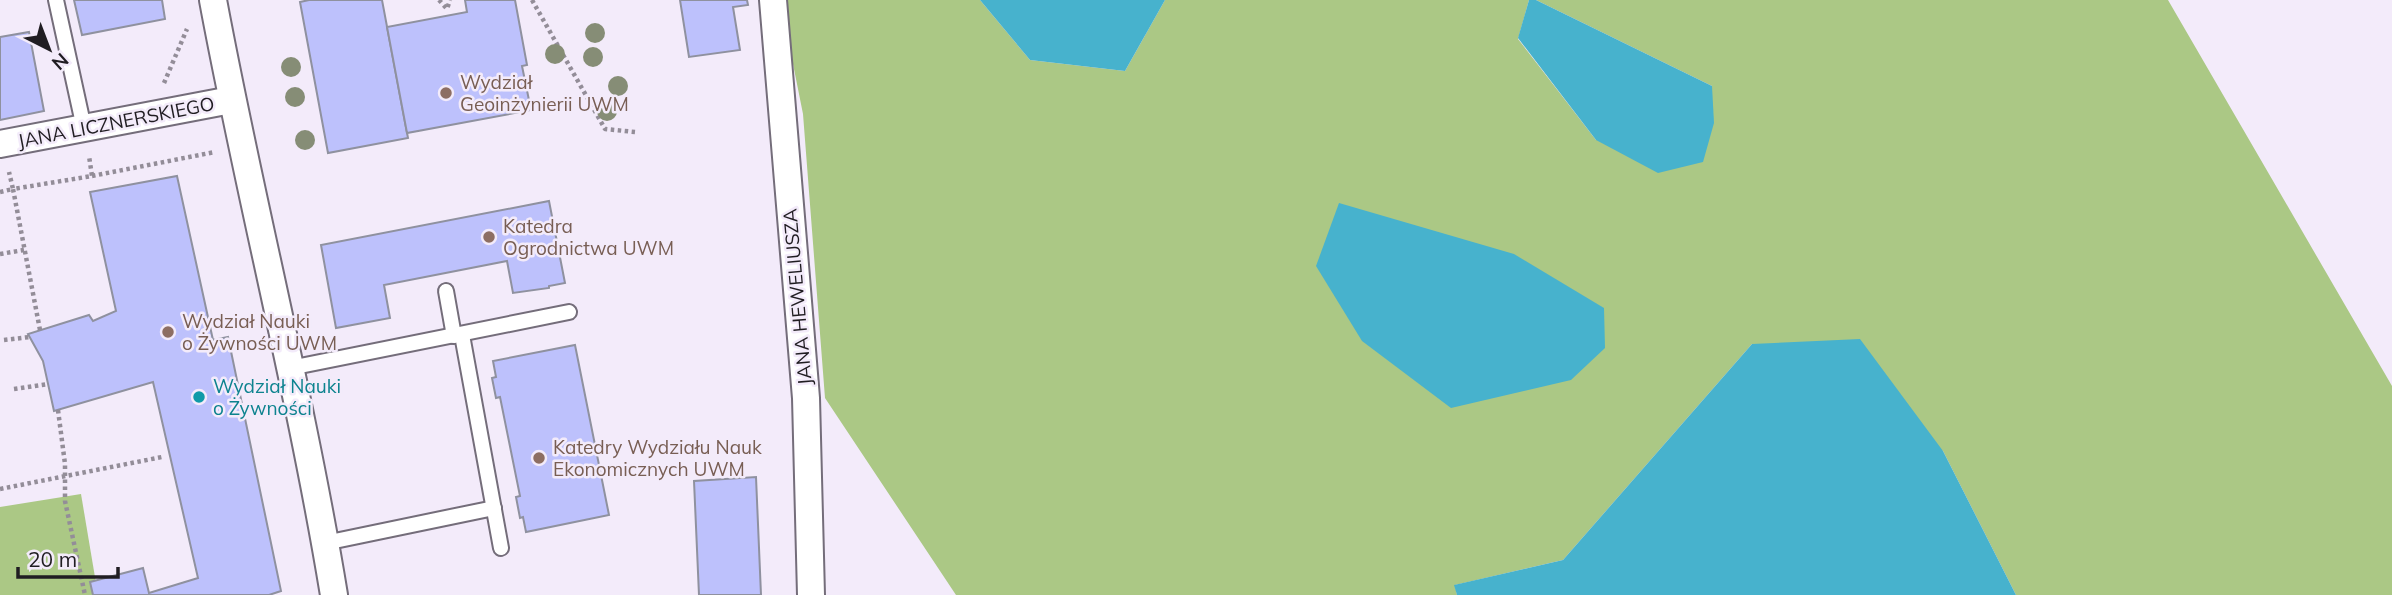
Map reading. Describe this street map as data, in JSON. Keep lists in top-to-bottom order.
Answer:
{
  "streets": {
    "street": ["JANA LICZNERSKIEGO", "JANA HEWELIUSZA"]
  },
  "places": [
    "Wydział Geoinżynierii UWM",
    "Katedra Ogrodnictwa UWM",
    "Wydział Nauki o Żywności UWM",
    "Wydział Nauki o Żywności",
    "Katedry Wydziału Nauk Ekonomicznych UWM"
  ],
  "scale_bar": "20 m",
  "north": "bottom right"
}
